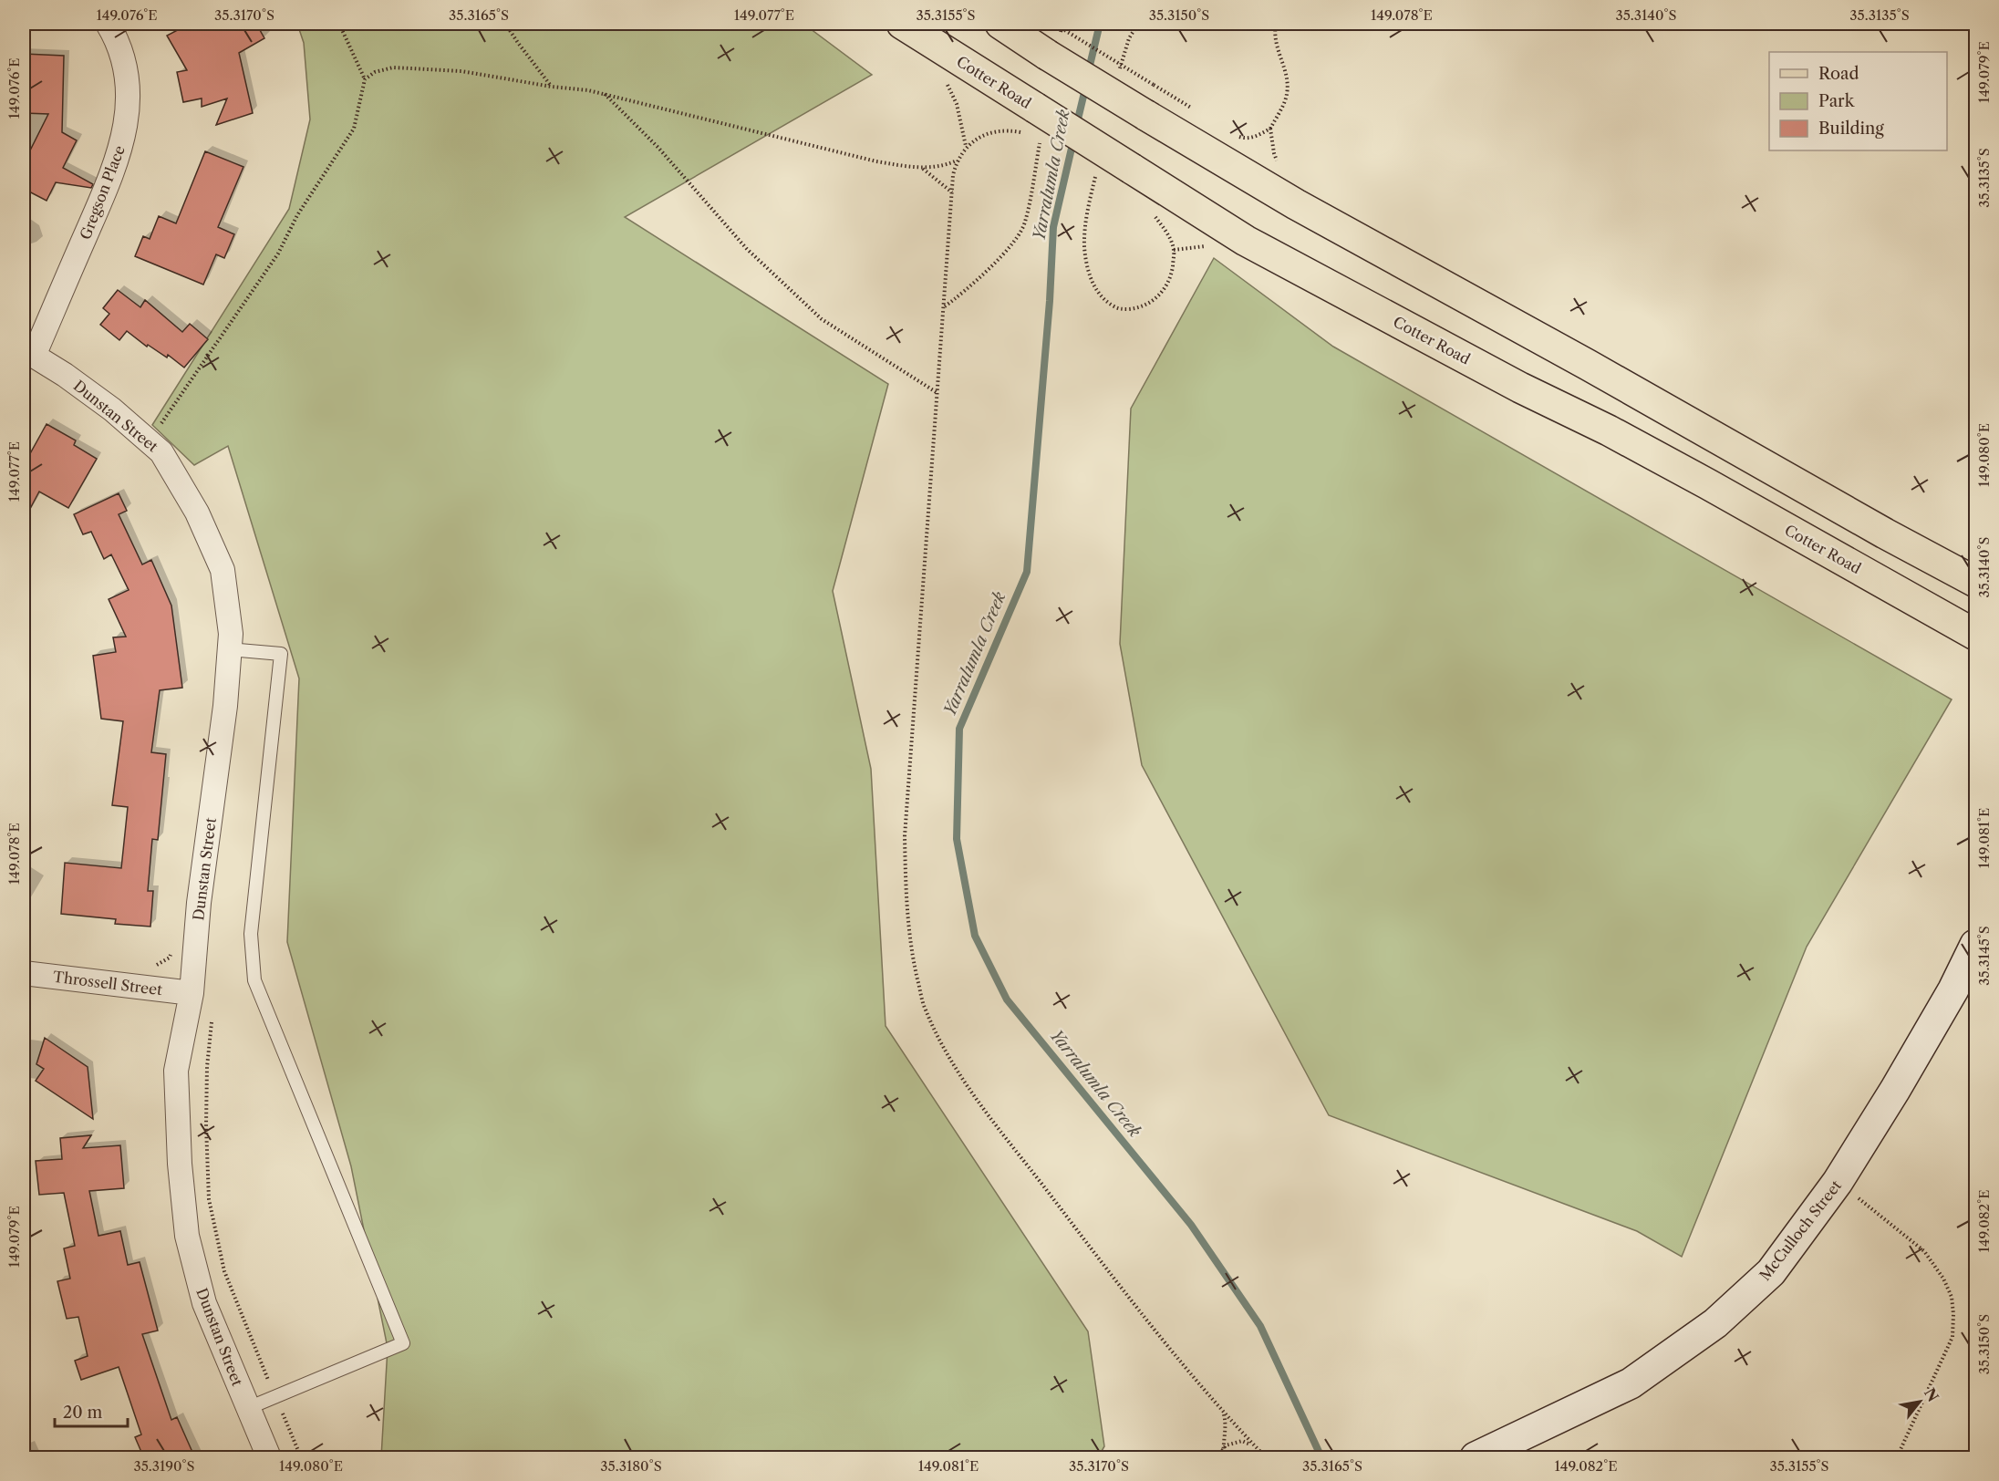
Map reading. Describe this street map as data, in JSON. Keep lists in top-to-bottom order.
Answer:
{
  "streets": {
    "main road": ["Cotter Road", "McCulloch Street"],
    "street": ["Gregson Place", "Dunstan Street", "Throssell Street"]
  },
  "crossings": [
    ["Gregson Place", "Dunstan Street"],
    ["Dunstan Street", "Throssell Street"]
  ],
  "water": ["Yarralumla Creek"],
  "legend": ["Road", "Park", "Building"],
  "scale_bar": "20 m",
  "north": "top right",
  "coordinates": [
    "149.076°E",
    "35.3170°S",
    "35.3165°S",
    "149.077°E",
    "35.3155°S",
    "35.3150°S",
    "149.078°E",
    "35.3140°S",
    "35.3135°S",
    "149.079°E",
    "149.080°E",
    "149.081°E",
    "35.3145°S",
    "149.082°E",
    "35.3190°S",
    "35.3180°S"
  ]
}
